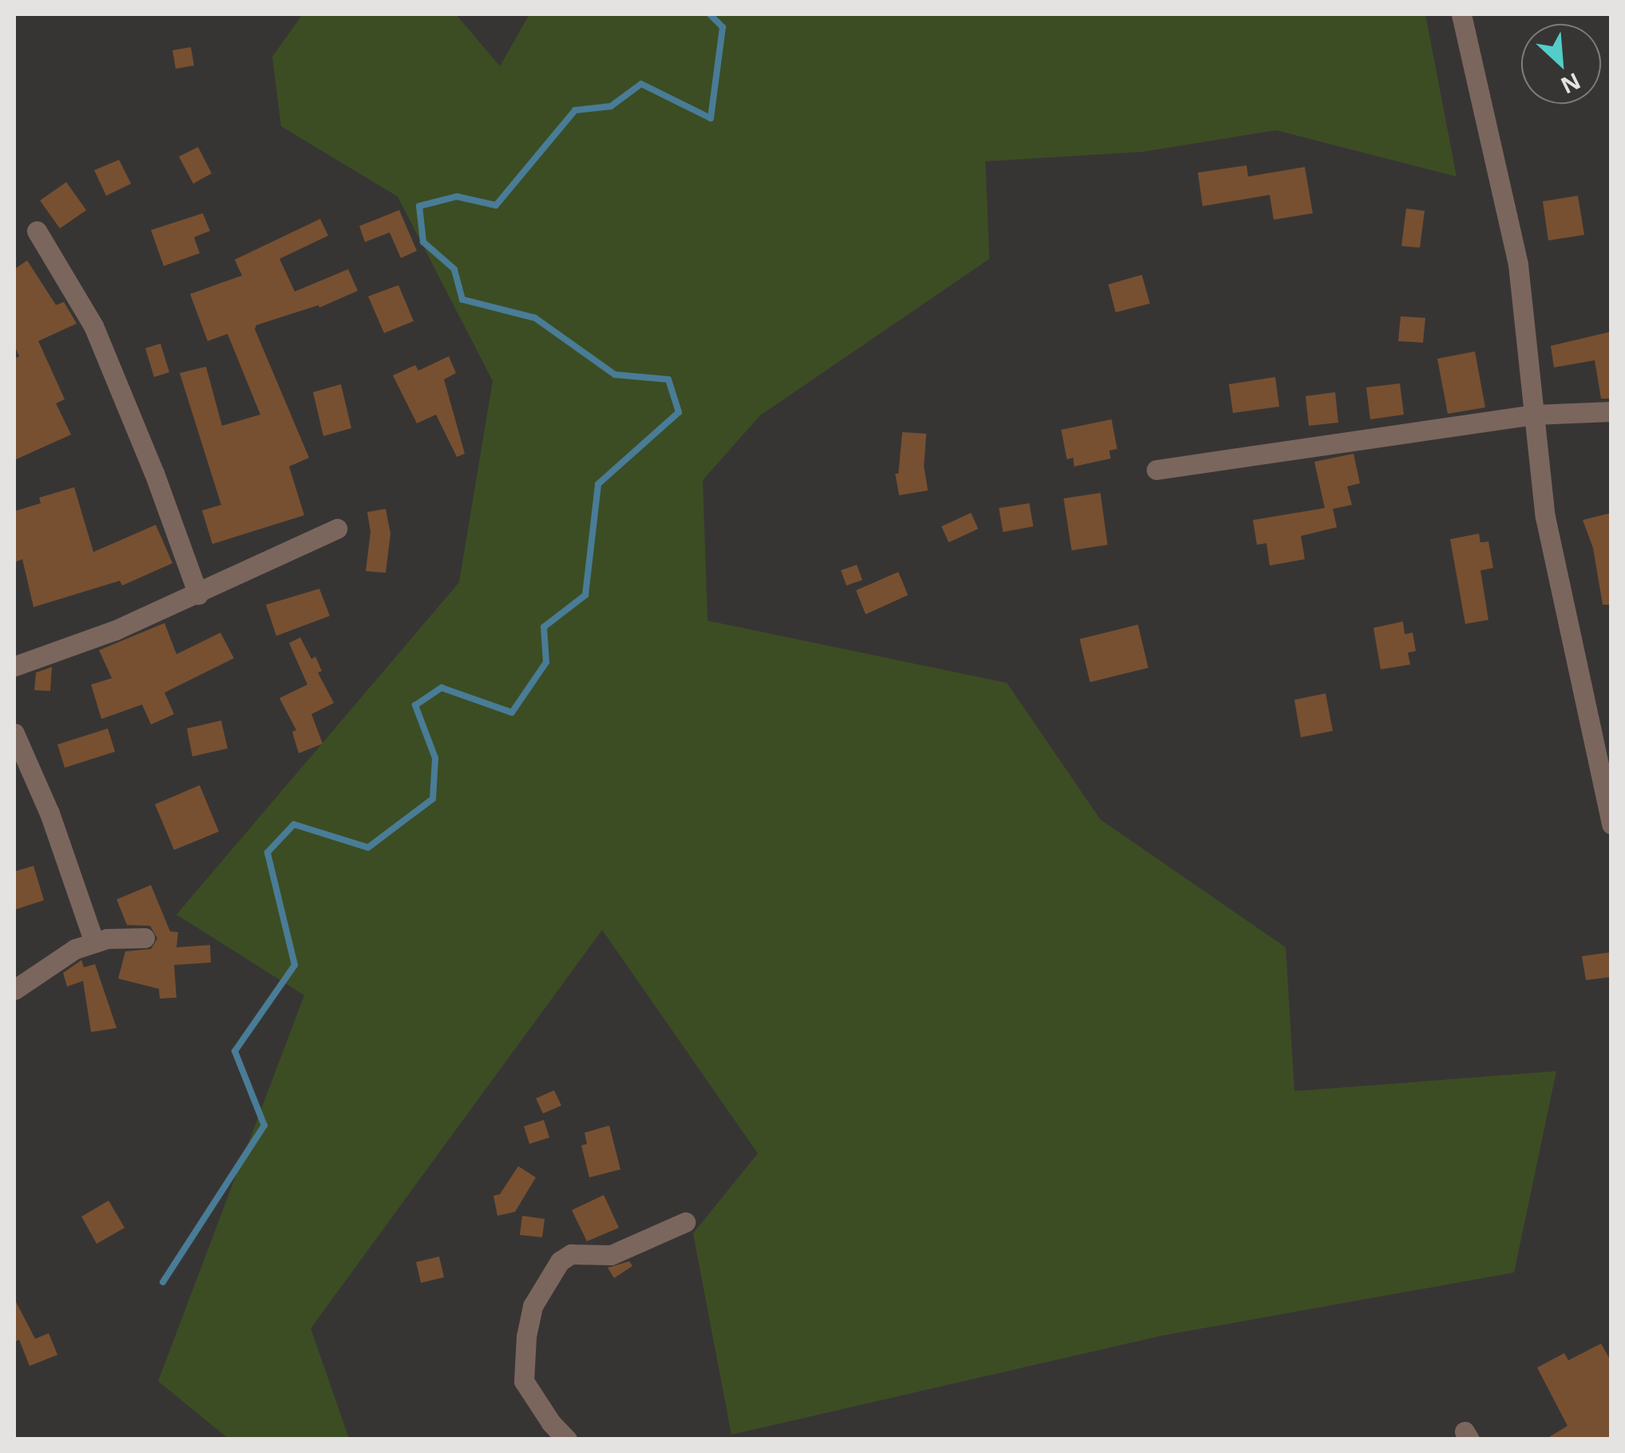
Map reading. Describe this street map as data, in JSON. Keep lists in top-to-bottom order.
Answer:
{
  "north": "bottom right"
}
